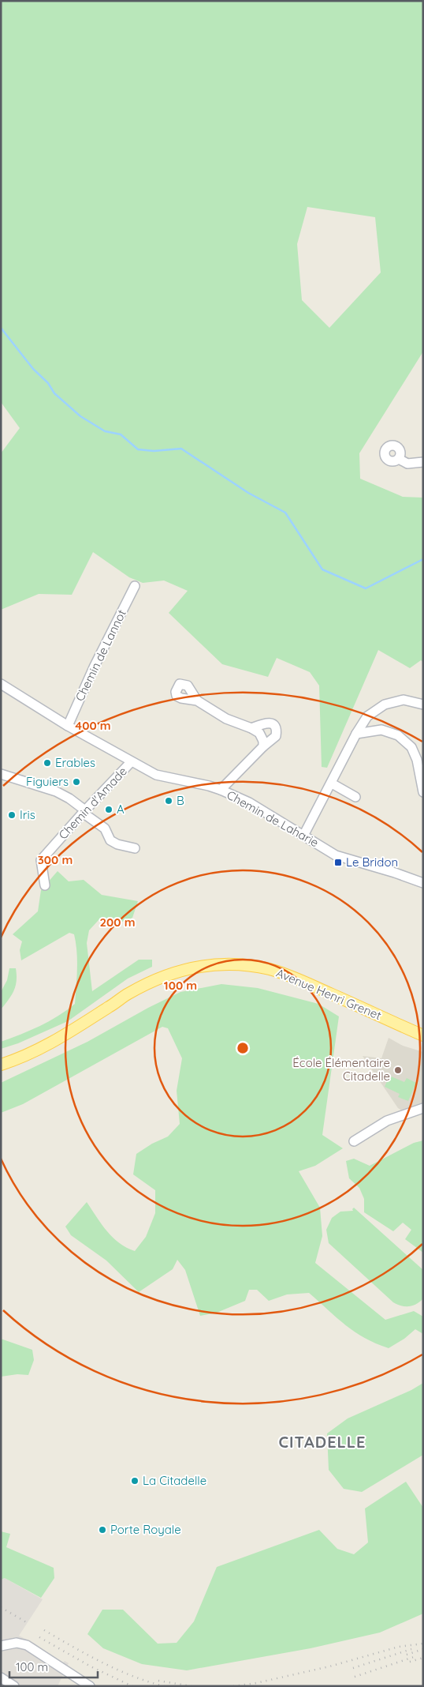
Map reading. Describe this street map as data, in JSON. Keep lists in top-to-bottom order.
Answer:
{
  "streets": {
    "main road": ["Avenue Henri Grenet"],
    "street": ["Chemin de Lannot", "Chemin d'Amade", "Chemin de Laharie"]
  },
  "crossings": [
    ["Chemin de Lannot", "Chemin de Laharie"],
    ["Chemin d'Amade", "Chemin de Laharie"]
  ],
  "districts": ["CITADELLE"],
  "places": {
    "other": [
      "Erables",
      "Figuiers",
      "B",
      "A",
      "Iris",
      "École Élémentaire Citadelle",
      "La Citadelle",
      "Porte Royale"
    ],
    "transit": ["Le Bridon"]
  },
  "scale_bar": "100 m",
  "rings": [
    "400 m",
    "300 m",
    "200 m",
    "100 m"
  ]
}
